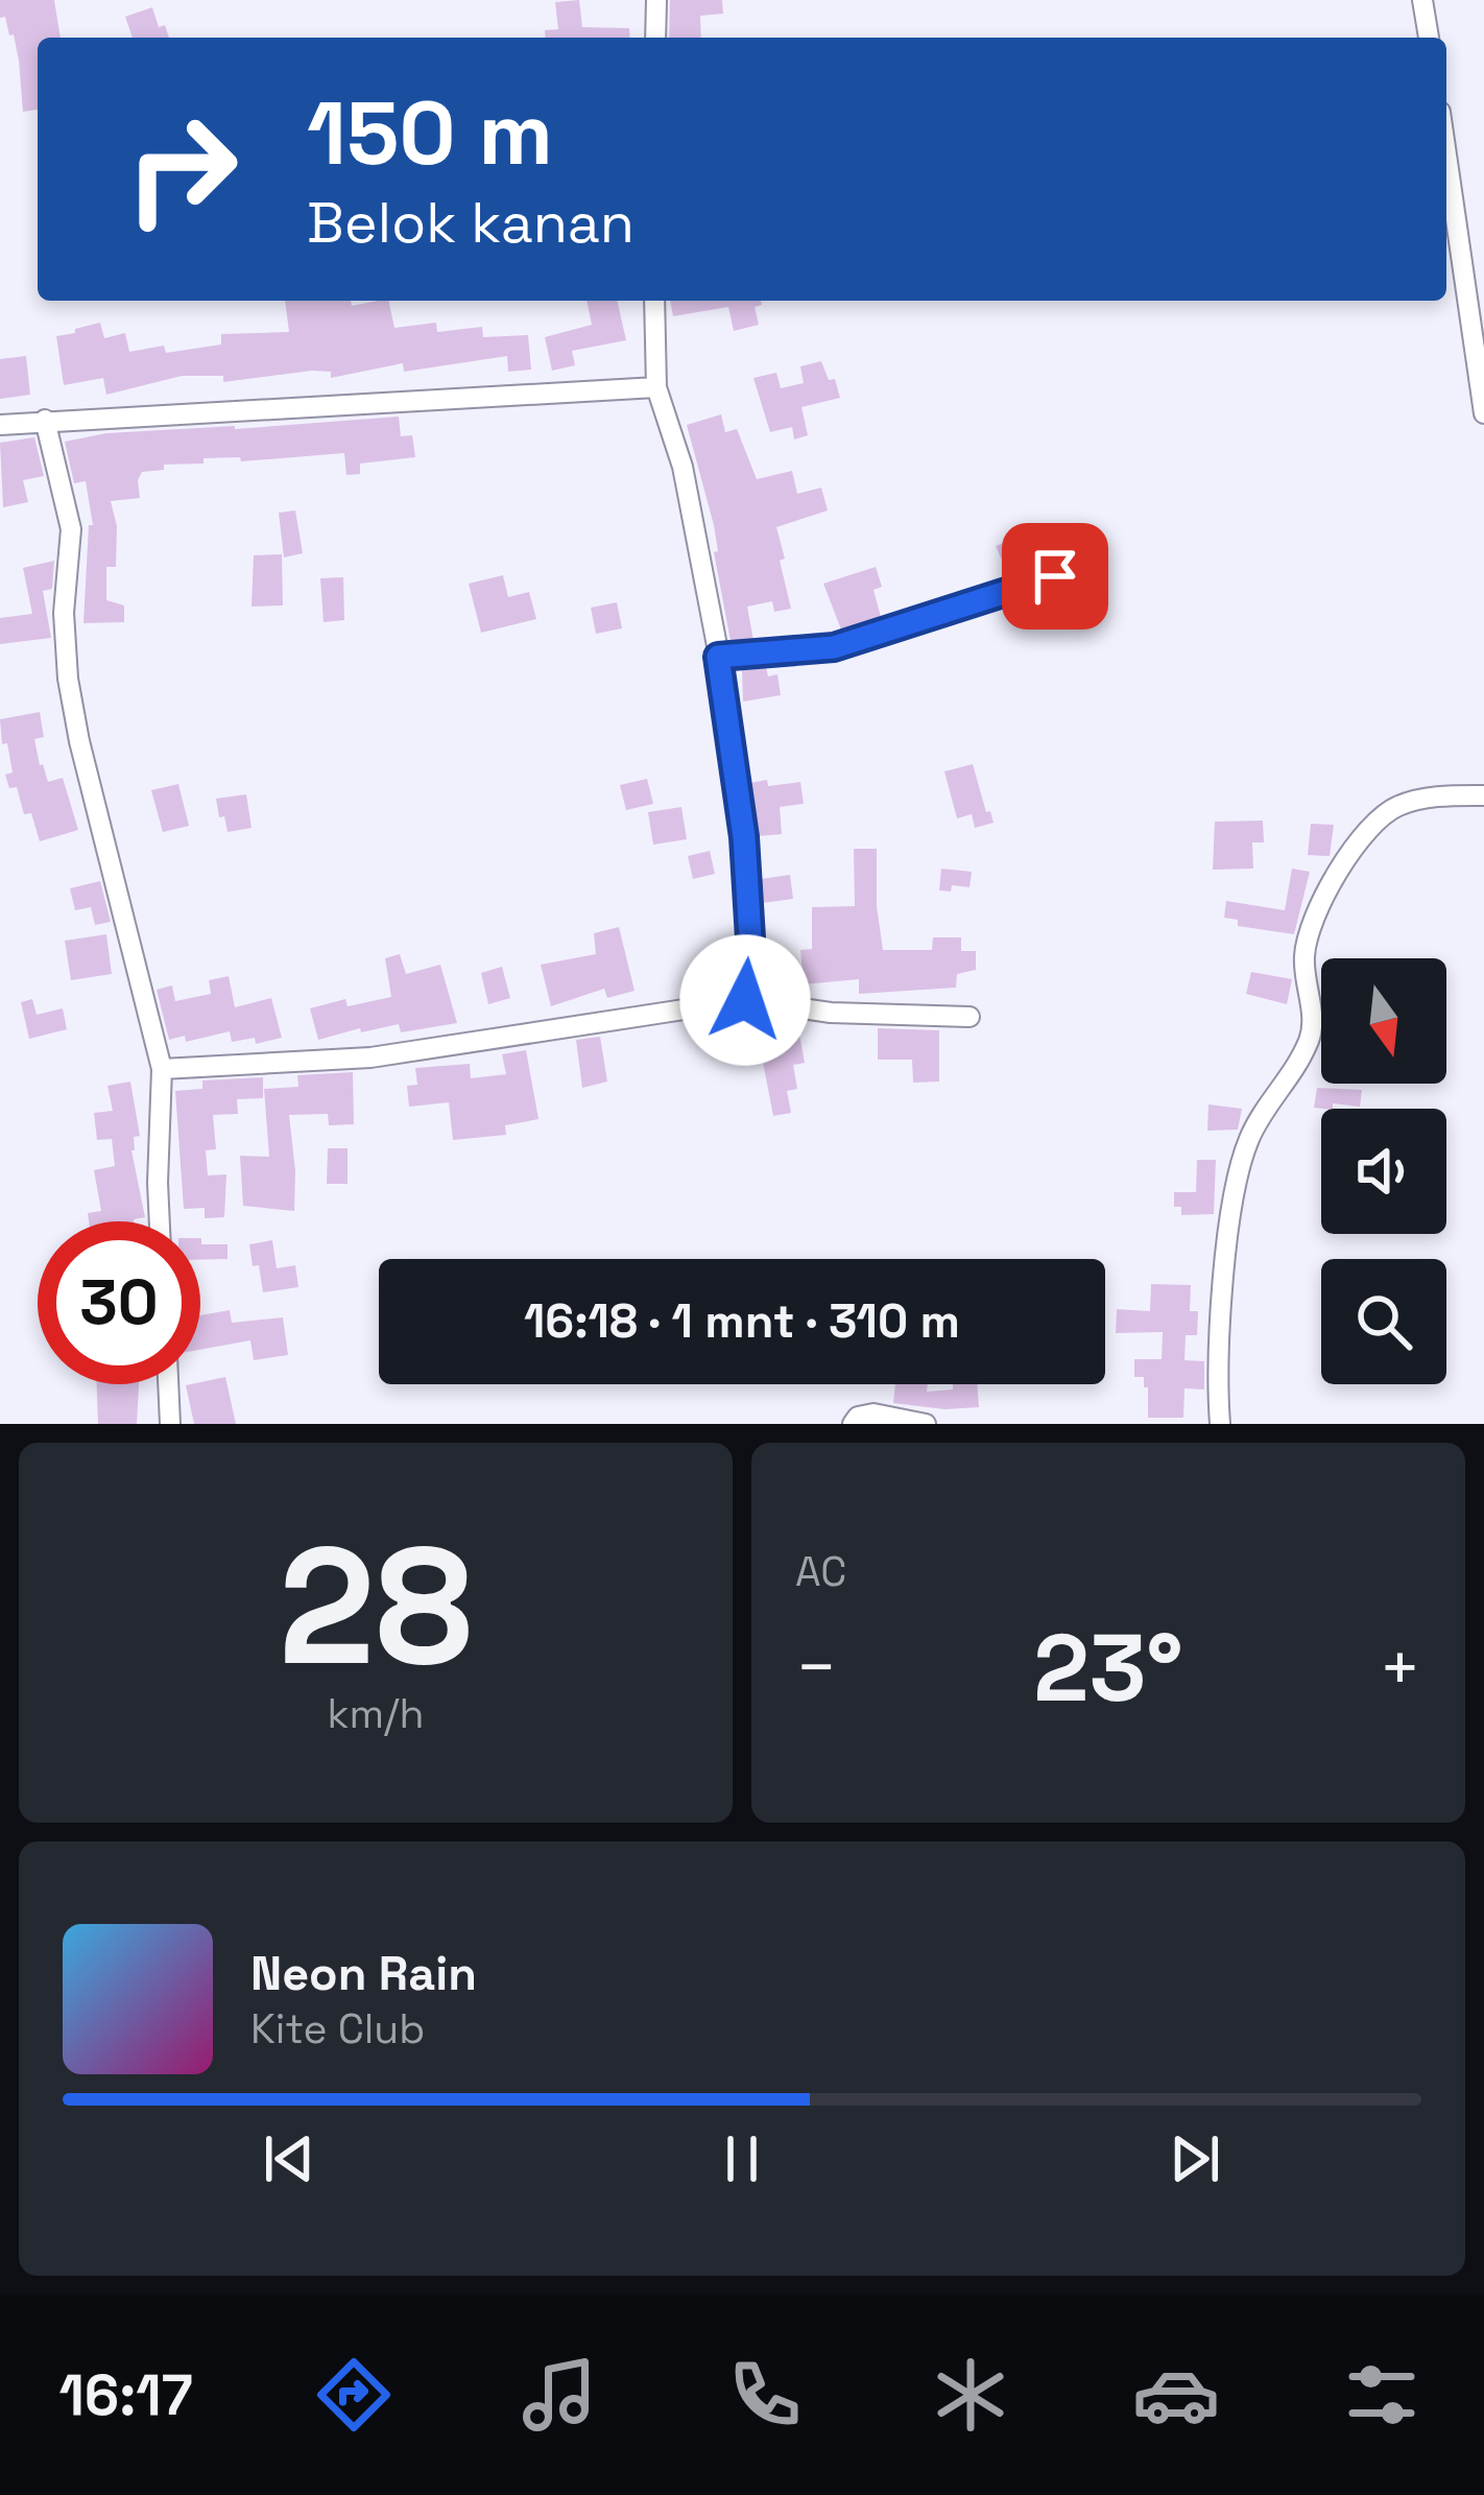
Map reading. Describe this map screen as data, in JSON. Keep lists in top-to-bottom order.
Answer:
{
  "north": "bottom",
  "page": {
    "turn": ["150 m", "Belok kanan"],
    "limit": "30",
    "trip": "16:18 · 1 mnt · 310 m",
    "tile": [
      ["28", "km/h"],
      "AC"
    ],
    "heat": ["−", "23°", "+"],
    "song": ["Neon Rain", "Kite Club"],
    "tabs": "16:17"
  }
}
